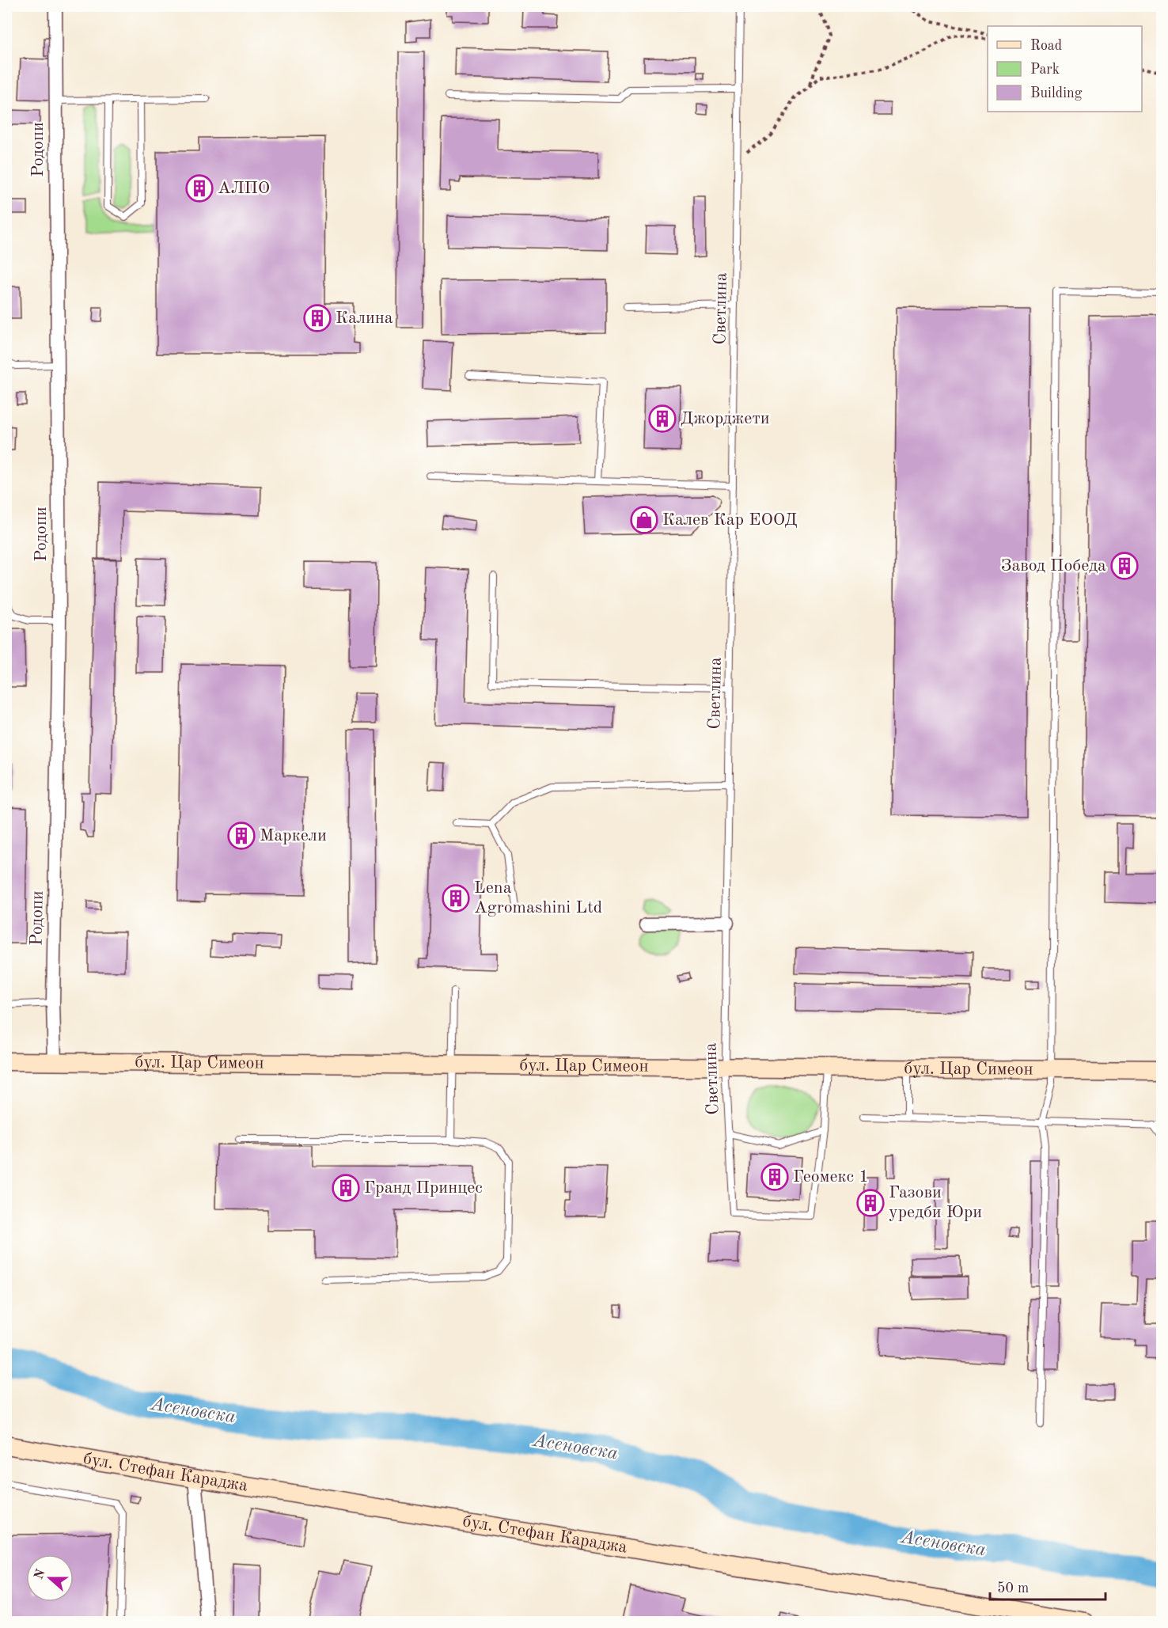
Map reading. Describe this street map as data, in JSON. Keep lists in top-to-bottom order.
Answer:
{
  "streets": {
    "main road": ["бул. Цар Симеон", "бул. Стефан Караджа"],
    "street": ["Родопи"],
    "lane": ["Светлина"]
  },
  "crossings": [
    ["Родопи", "бул. Цар Симеон"],
    ["Светлина", "бул. Цар Симеон"]
  ],
  "water": ["Асеновска"],
  "places": {
    "building": [
      "АЛПО",
      "Калина",
      "Джорджети",
      "Завод Победа",
      "Маркели",
      "Lena Agromashini Ltd",
      "Геомекс 1",
      "Гранд Принцес",
      "Газови уредби Юри"
    ],
    "shop": ["Калев Кар ЕООД"]
  },
  "legend": ["Road", "Park", "Building"],
  "scale_bar": "50 m",
  "north": "left"
}
